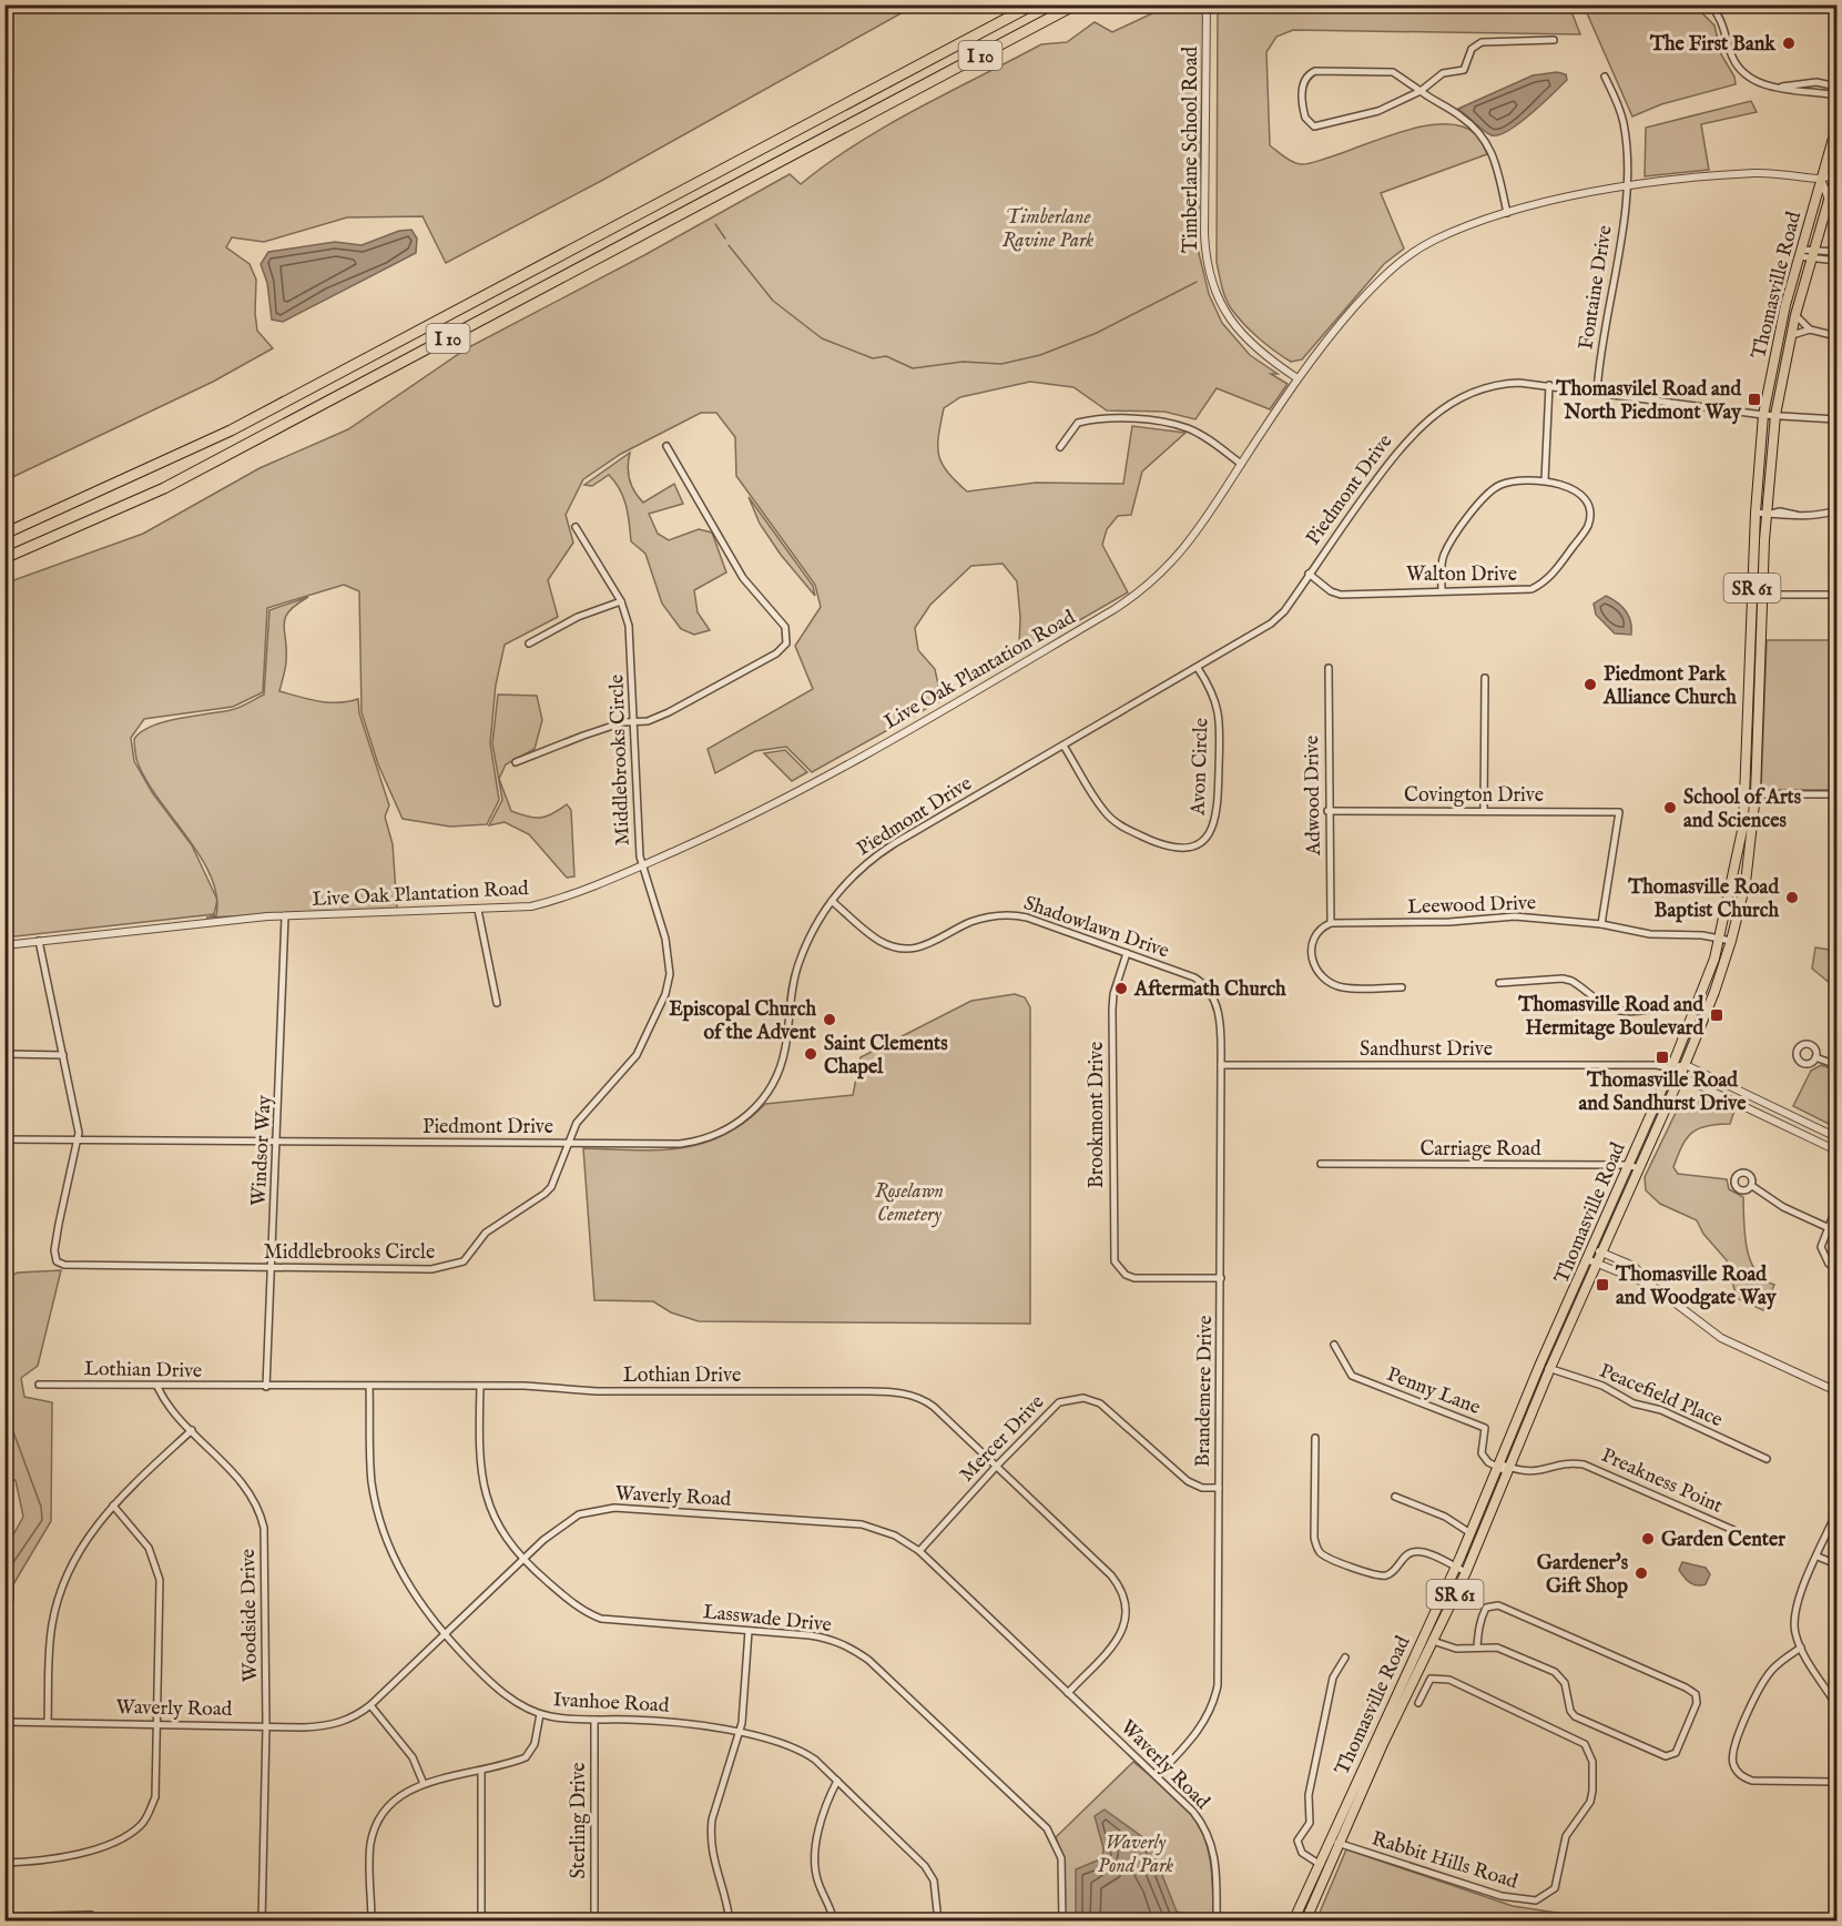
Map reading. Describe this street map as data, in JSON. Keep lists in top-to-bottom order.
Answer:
{
  "streets": {
    "highway": ["I 10"],
    "main road": ["Thomasville Road", "SR 61"],
    "street": [
      "Timberlane School Road",
      "Fontaine Drive",
      "Piedmont Drive",
      "Walton Drive",
      "Live Oak Plantation Road",
      "Middlebrooks Circle",
      "Avon Circle",
      "Covington Drive",
      "Adwood Drive",
      "Leewood Drive",
      "Shadowlawn Drive",
      "Sandhurst Drive",
      "Brookmont Drive",
      "Carriage Road",
      "Windsor Way",
      "Lothian Drive",
      "Penny Lane",
      "Brandemere Drive",
      "Peacefield Place",
      "Mercer Drive",
      "Preakness Point",
      "Waverly Road",
      "Woodside Drive",
      "Lasswade Drive",
      "Ivanhoe Road",
      "Sterling Drive",
      "Rabbit Hills Road"
    ]
  },
  "crossings": [
    ["Timberlane School Road", "Live Oak Plantation Road"],
    ["Thomasville Road", "Piedmont Drive"],
    ["Thomasville Road", "Live Oak Plantation Road"],
    ["Thomasville Road", "Leewood Drive"],
    ["Thomasville Road", "Sandhurst Drive"],
    ["Thomasville Road", "Carriage Road"],
    ["Thomasville Road", "Penny Lane"],
    ["Thomasville Road", "Peacefield Place"],
    ["Thomasville Road", "Preakness Point"],
    ["Thomasville Road", "Rabbit Hills Road"],
    ["Fontaine Drive", "Piedmont Drive"],
    ["Fontaine Drive", "Live Oak Plantation Road"],
    ["Piedmont Drive", "Walton Drive"],
    ["Piedmont Drive", "Middlebrooks Circle"],
    ["Piedmont Drive", "Avon Circle"],
    ["Piedmont Drive", "Shadowlawn Drive"],
    ["Piedmont Drive", "Windsor Way"],
    ["Live Oak Plantation Road", "Middlebrooks Circle"],
    ["Live Oak Plantation Road", "Windsor Way"],
    ["Middlebrooks Circle", "Windsor Way"],
    ["Covington Drive", "Adwood Drive"],
    ["Covington Drive", "Leewood Drive"],
    ["Adwood Drive", "Leewood Drive"],
    ["Shadowlawn Drive", "Brookmont Drive"],
    ["Shadowlawn Drive", "Brandemere Drive"],
    ["Sandhurst Drive", "Brandemere Drive"],
    ["Brookmont Drive", "Brandemere Drive"],
    ["Windsor Way", "Lothian Drive"],
    ["Lothian Drive", "Mercer Drive"],
    ["Lothian Drive", "Waverly Road"],
    ["Lothian Drive", "Woodside Drive"],
    ["Lothian Drive", "Lasswade Drive"],
    ["Lothian Drive", "Ivanhoe Road"],
    ["Penny Lane", "Preakness Point"],
    ["Brandemere Drive", "Mercer Drive"],
    ["Brandemere Drive", "Waverly Road"],
    ["Mercer Drive", "Waverly Road"],
    ["Waverly Road", "Woodside Drive"],
    ["Waverly Road", "Lasswade Drive"],
    ["Waverly Road", "Ivanhoe Road"],
    ["Ivanhoe Road", "Sterling Drive"]
  ],
  "parks": ["Timberlane Ravine Park", "Roselawn Cemetery", "Waverly Pond Park"],
  "places": {
    "other": [
      "The First Bank",
      "Piedmont Park Alliance Church",
      "School of Arts and Sciences",
      "Thomasville Road Baptist Church",
      "Aftermath Church",
      "Episcopal Church of the Advent",
      "Saint Clements Chapel",
      "Garden Center",
      "Gardener's Gift Shop"
    ],
    "transit": [
      "Thomasvilel Road and North Piedmont Way",
      "Thomasville Road and Hermitage Boulevard",
      "Thomasville Road and Sandhurst Drive",
      "Thomasville Road and Woodgate Way"
    ]
  }
}
